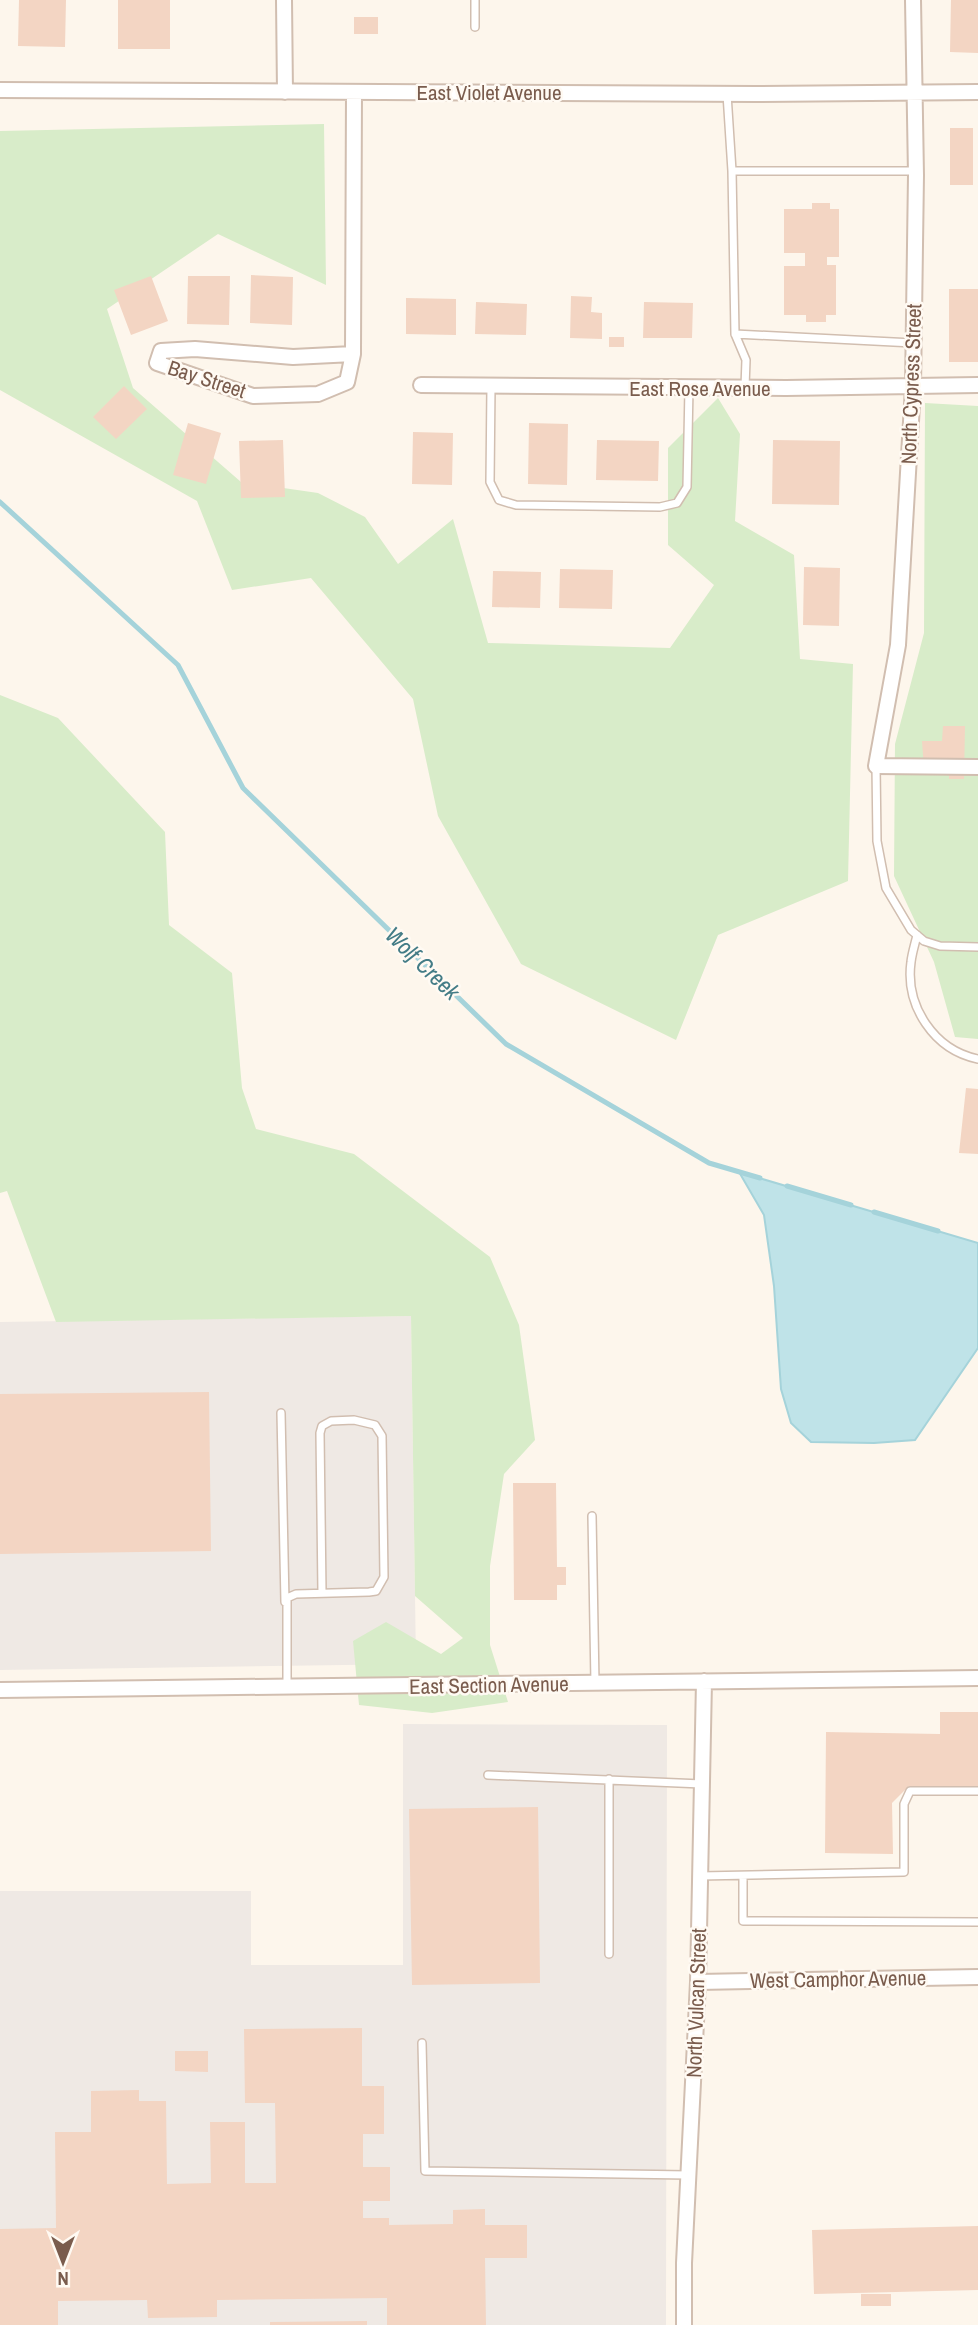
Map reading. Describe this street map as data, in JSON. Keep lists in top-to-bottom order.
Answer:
{
  "streets": {
    "street": [
      "East Violet Avenue",
      "Bay Street",
      "North Cypress Street",
      "East Rose Avenue",
      "East Section Avenue",
      "West Camphor Avenue",
      "North Vulcan Street"
    ]
  },
  "crossings": [
    ["East Violet Avenue", "Bay Street"],
    ["East Violet Avenue", "North Cypress Street"],
    ["North Cypress Street", "East Rose Avenue"],
    ["East Section Avenue", "North Vulcan Street"],
    ["West Camphor Avenue", "North Vulcan Street"]
  ],
  "water": ["Wolf Creek"],
  "north": "bottom"
}
